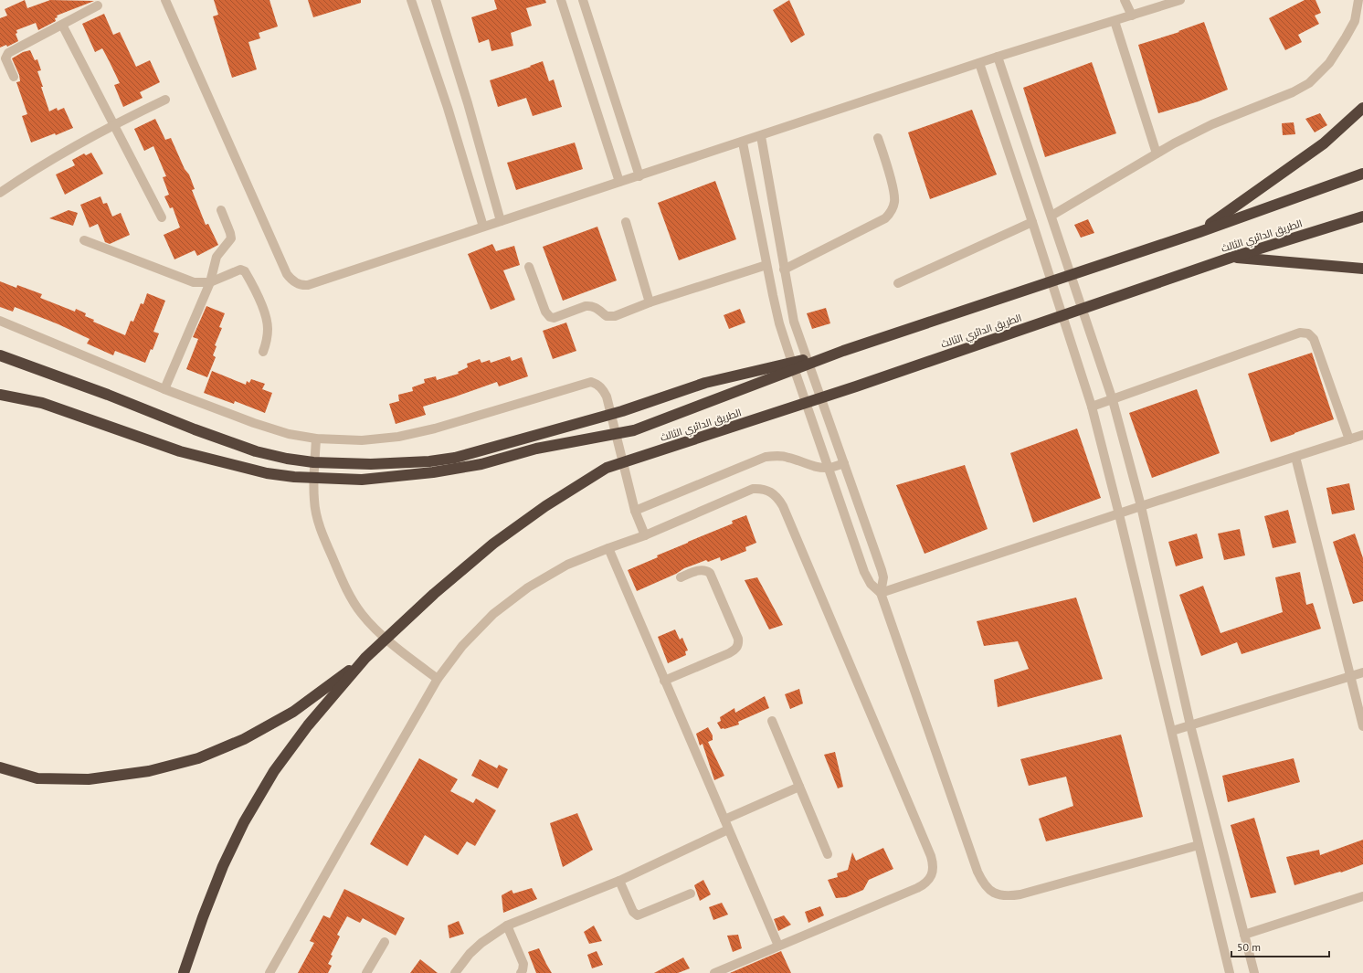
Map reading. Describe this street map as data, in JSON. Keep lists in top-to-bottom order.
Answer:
{
  "streets": {
    "highway": ["الطريق الدائري الثالث"]
  },
  "scale_bar": "50 m"
}
